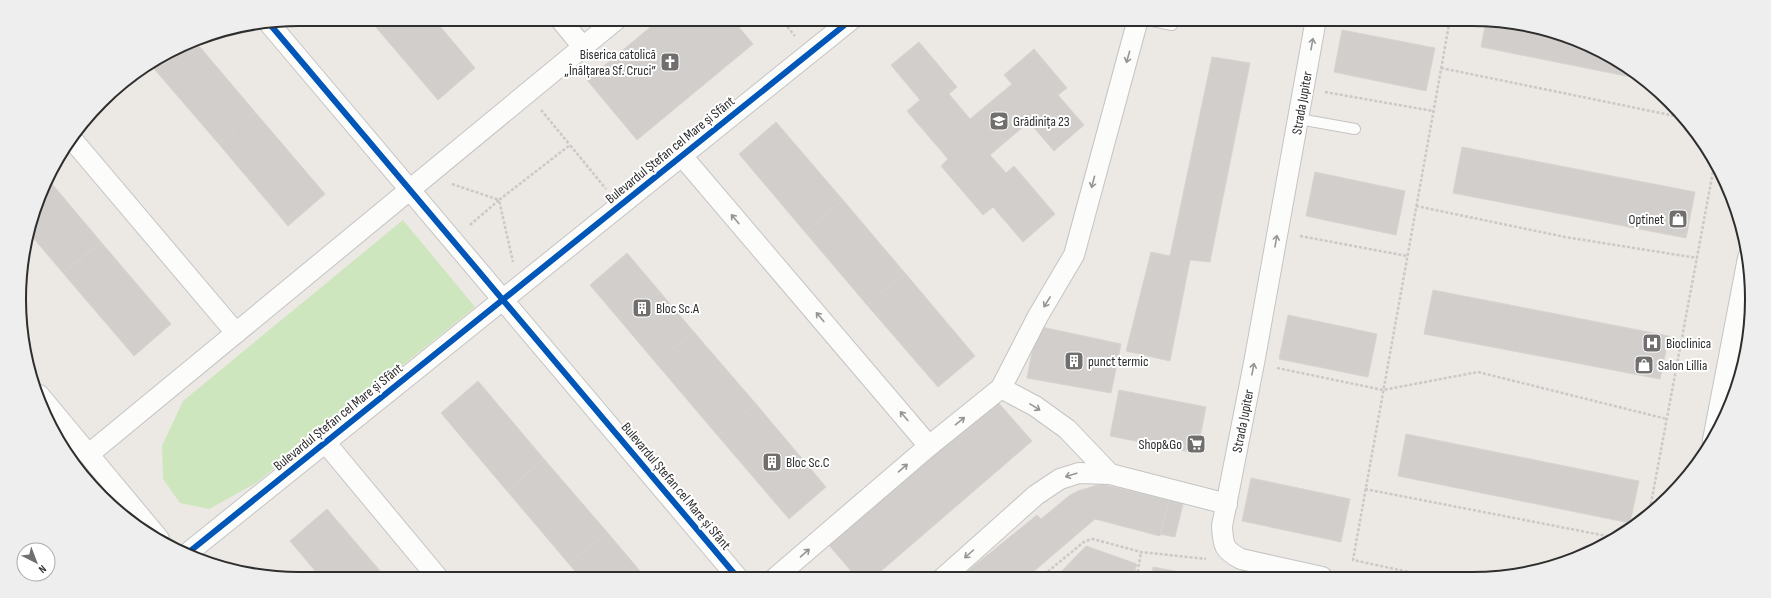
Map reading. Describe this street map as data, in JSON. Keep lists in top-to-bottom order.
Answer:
{
  "streets": {
    "street": ["Strada Jupiter", "Bulevardul Ștefan cel Mare și Sfânt"]
  },
  "one_way": ["Strada Jupiter"],
  "places": {
    "church": ["Biserica catolică „Înălțarea Sf. Cruci”"],
    "school or university": ["Grădinița 23"],
    "shop": ["Optinet", "Salon Lillia"],
    "building": ["Bloc Sc.A", "punct termic", "Bloc Sc.C"],
    "hospital": ["Bioclinica"],
    "supermarket": ["Shop&Go"]
  },
  "north": "bottom right"
}
